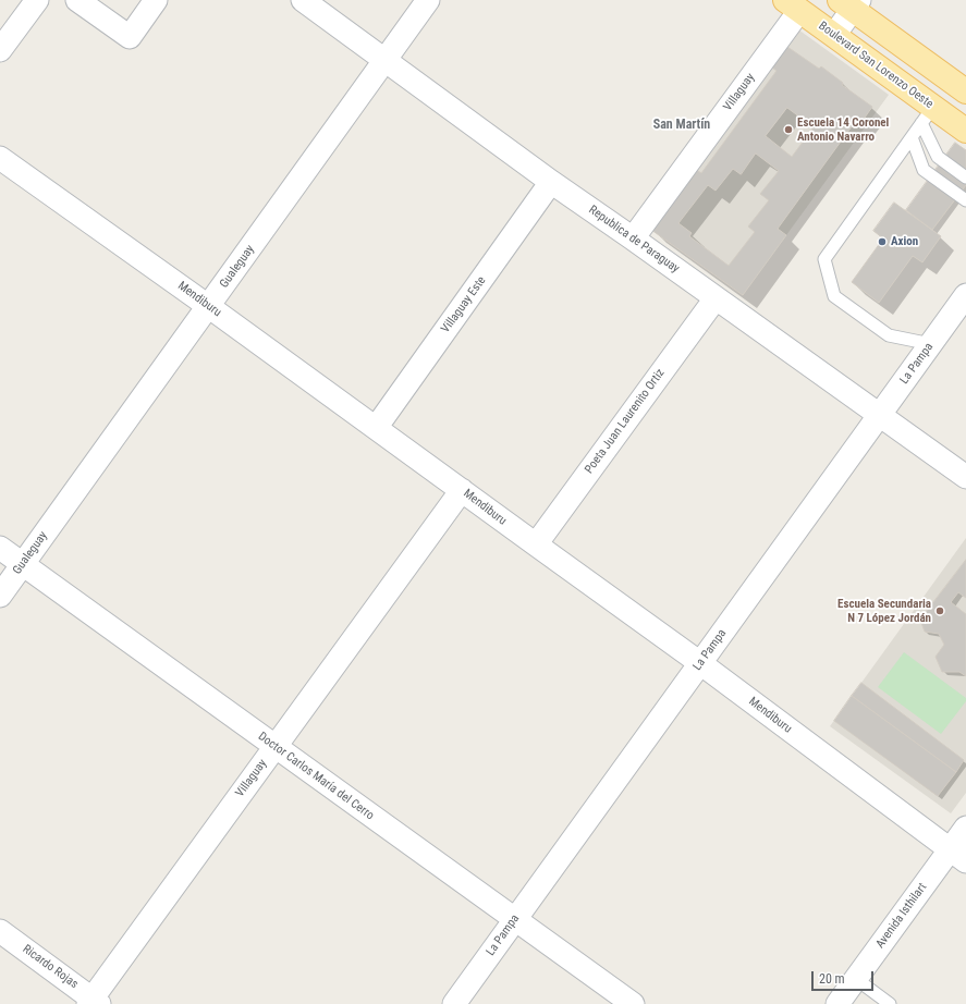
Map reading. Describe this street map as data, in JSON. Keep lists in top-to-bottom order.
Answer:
{
  "streets": {
    "main road": ["Boulevard San Lorenzo Oeste"],
    "street": [
      "Villaguay",
      "Republica de Paraguay",
      "Gualeguay",
      "Mendiburu",
      "Villaguay Este",
      "La Pampa",
      "Poeta Juan Laurenito Ortiz",
      "Doctor Carlos María del Cerro",
      "Avenida Isthilart",
      "Ricardo Rojas"
    ]
  },
  "crossings": [
    ["Boulevard San Lorenzo Oeste", "Villaguay"],
    ["Villaguay", "Republica de Paraguay"],
    ["Villaguay", "Mendiburu"],
    ["Villaguay", "Doctor Carlos María del Cerro"],
    ["Villaguay", "Ricardo Rojas"],
    ["Republica de Paraguay", "Gualeguay"],
    ["Republica de Paraguay", "Villaguay Este"],
    ["Republica de Paraguay", "La Pampa"],
    ["Republica de Paraguay", "Poeta Juan Laurenito Ortiz"],
    ["Gualeguay", "Mendiburu"],
    ["Gualeguay", "Doctor Carlos María del Cerro"],
    ["Mendiburu", "Villaguay Este"],
    ["Mendiburu", "La Pampa"],
    ["Mendiburu", "Poeta Juan Laurenito Ortiz"],
    ["Mendiburu", "Avenida Isthilart"],
    ["La Pampa", "Doctor Carlos María del Cerro"]
  ],
  "districts": ["San Martín"],
  "places": ["Escuela 14 Coronel Antonio Navarro", "Axion", "Escuela Secundaria N 7 López Jordán"],
  "scale_bar": "20 m"
}
